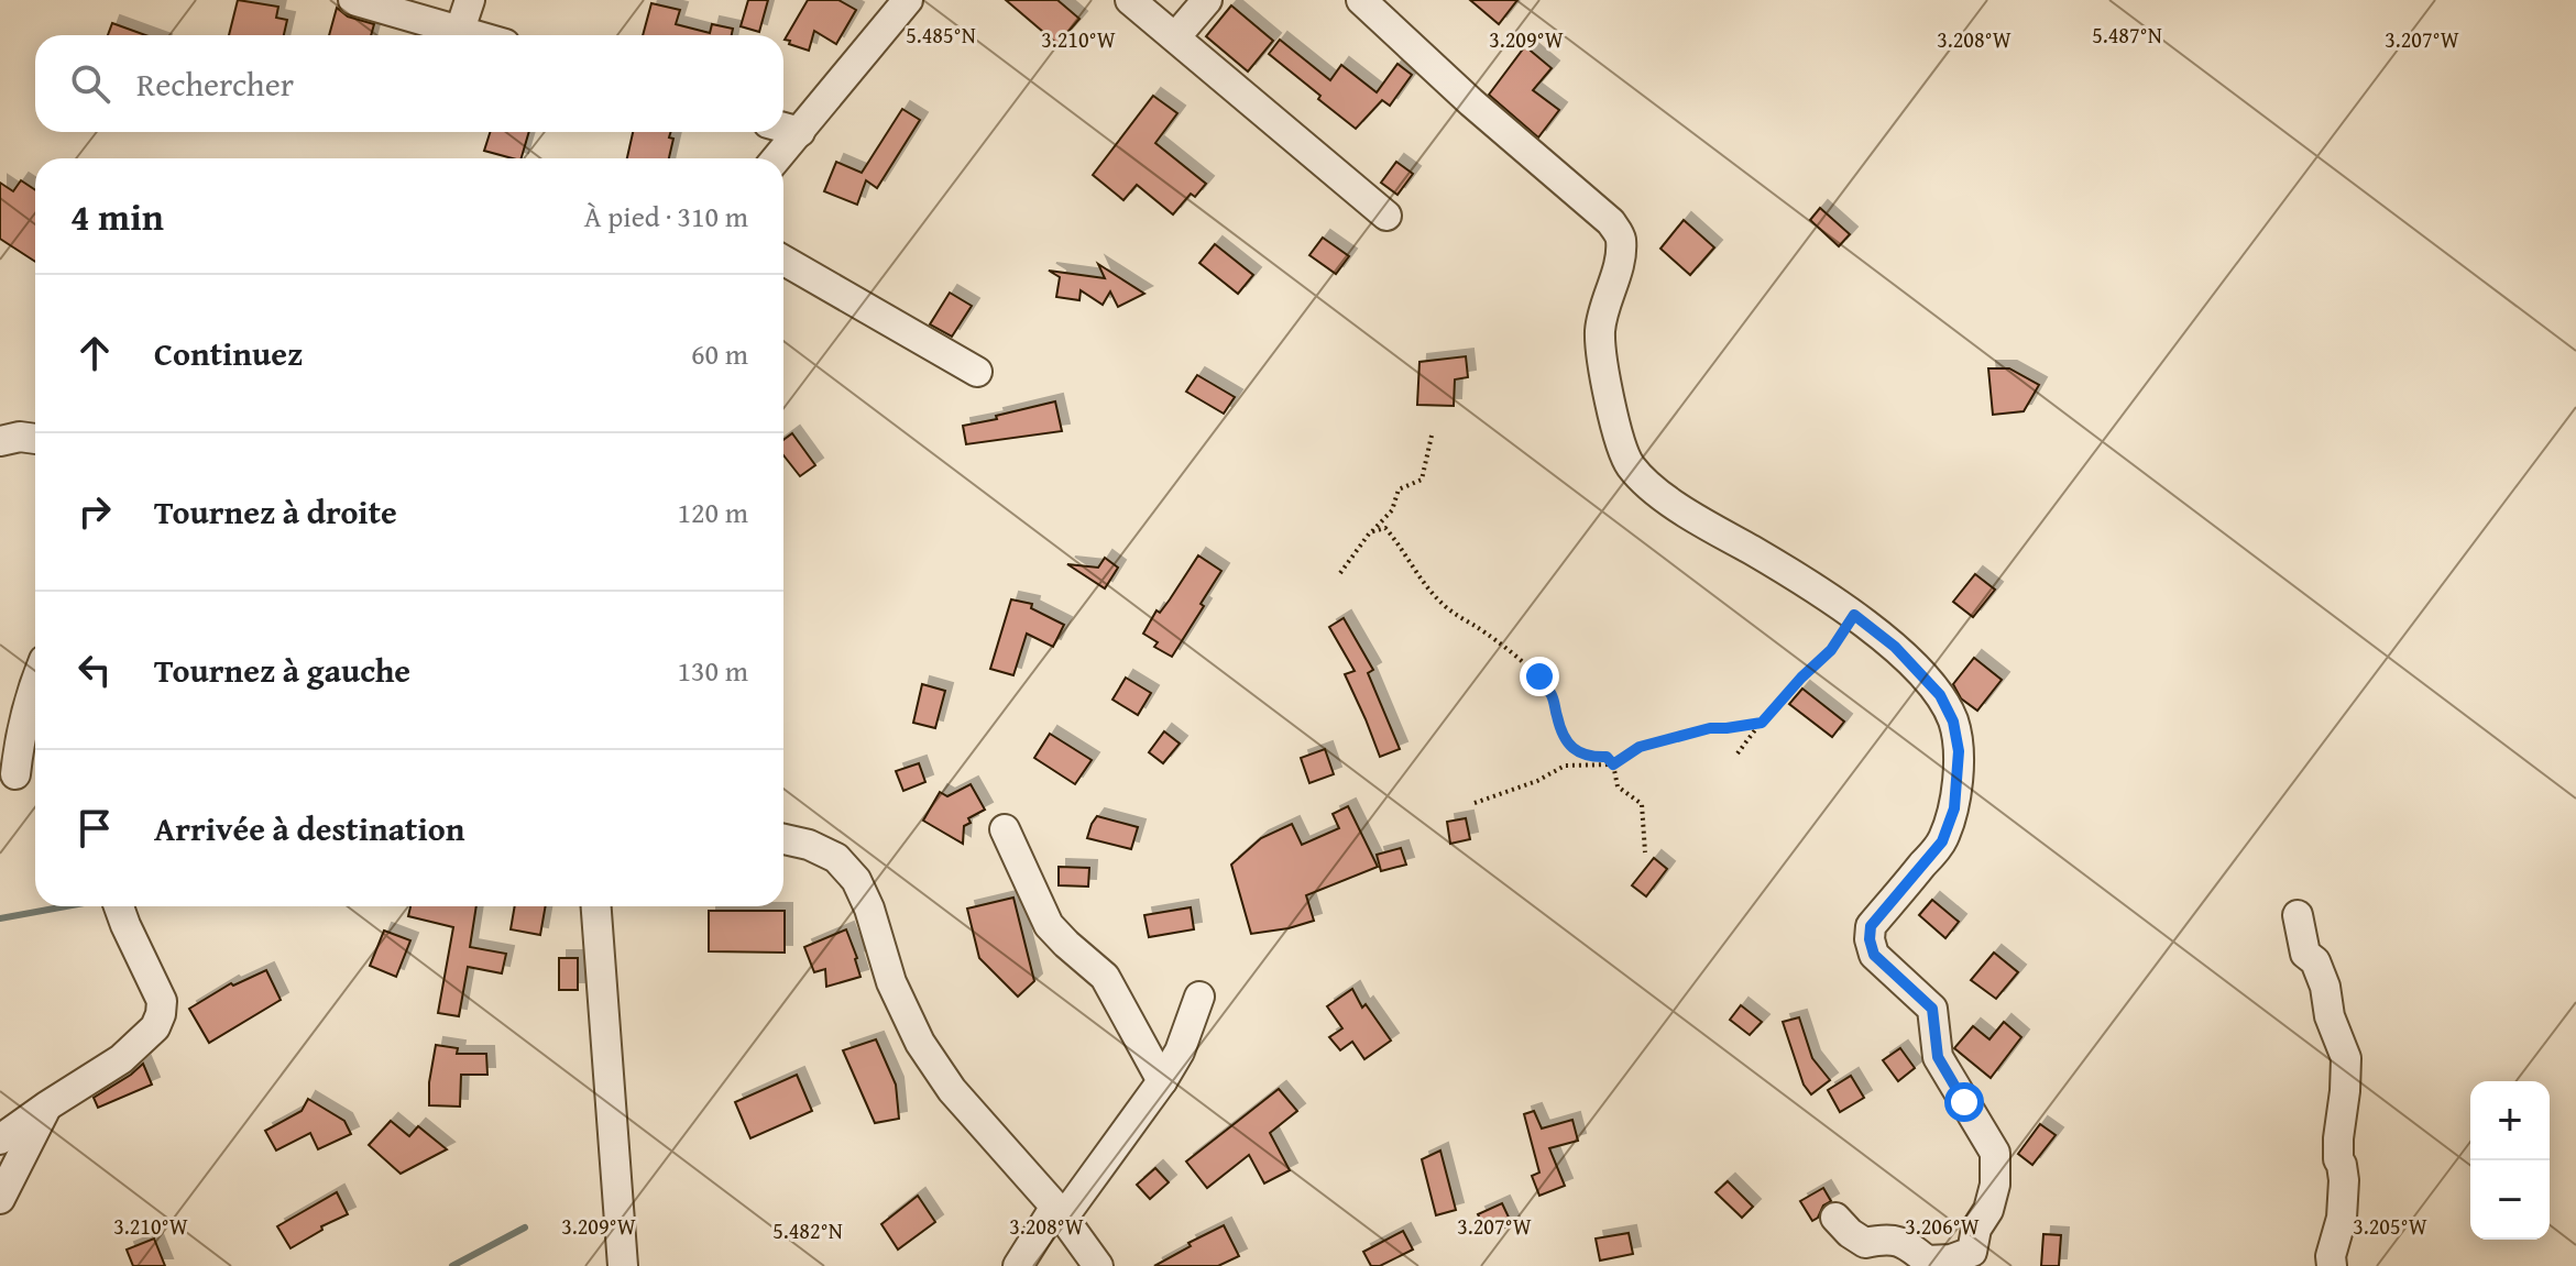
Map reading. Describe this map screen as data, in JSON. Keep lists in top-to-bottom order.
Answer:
{
  "page": {
    "search": "Rechercher",
    "heading": ["4 min", "À pied · 310 m"],
    "list": [
      ["Continuez", "60 m"],
      ["Tournez à droite", "120 m"],
      ["Tournez à gauche", "130 m"],
      "Arrivée à destination"
    ],
    "map_buttons": ["+", "−"]
  },
  "coordinates": [
    "5.485°N",
    "5.487°N",
    "3.210°W",
    "3.209°W",
    "3.208°W",
    "3.207°W",
    "3.206°W",
    "3.205°W",
    "5.482°N"
  ]
}
